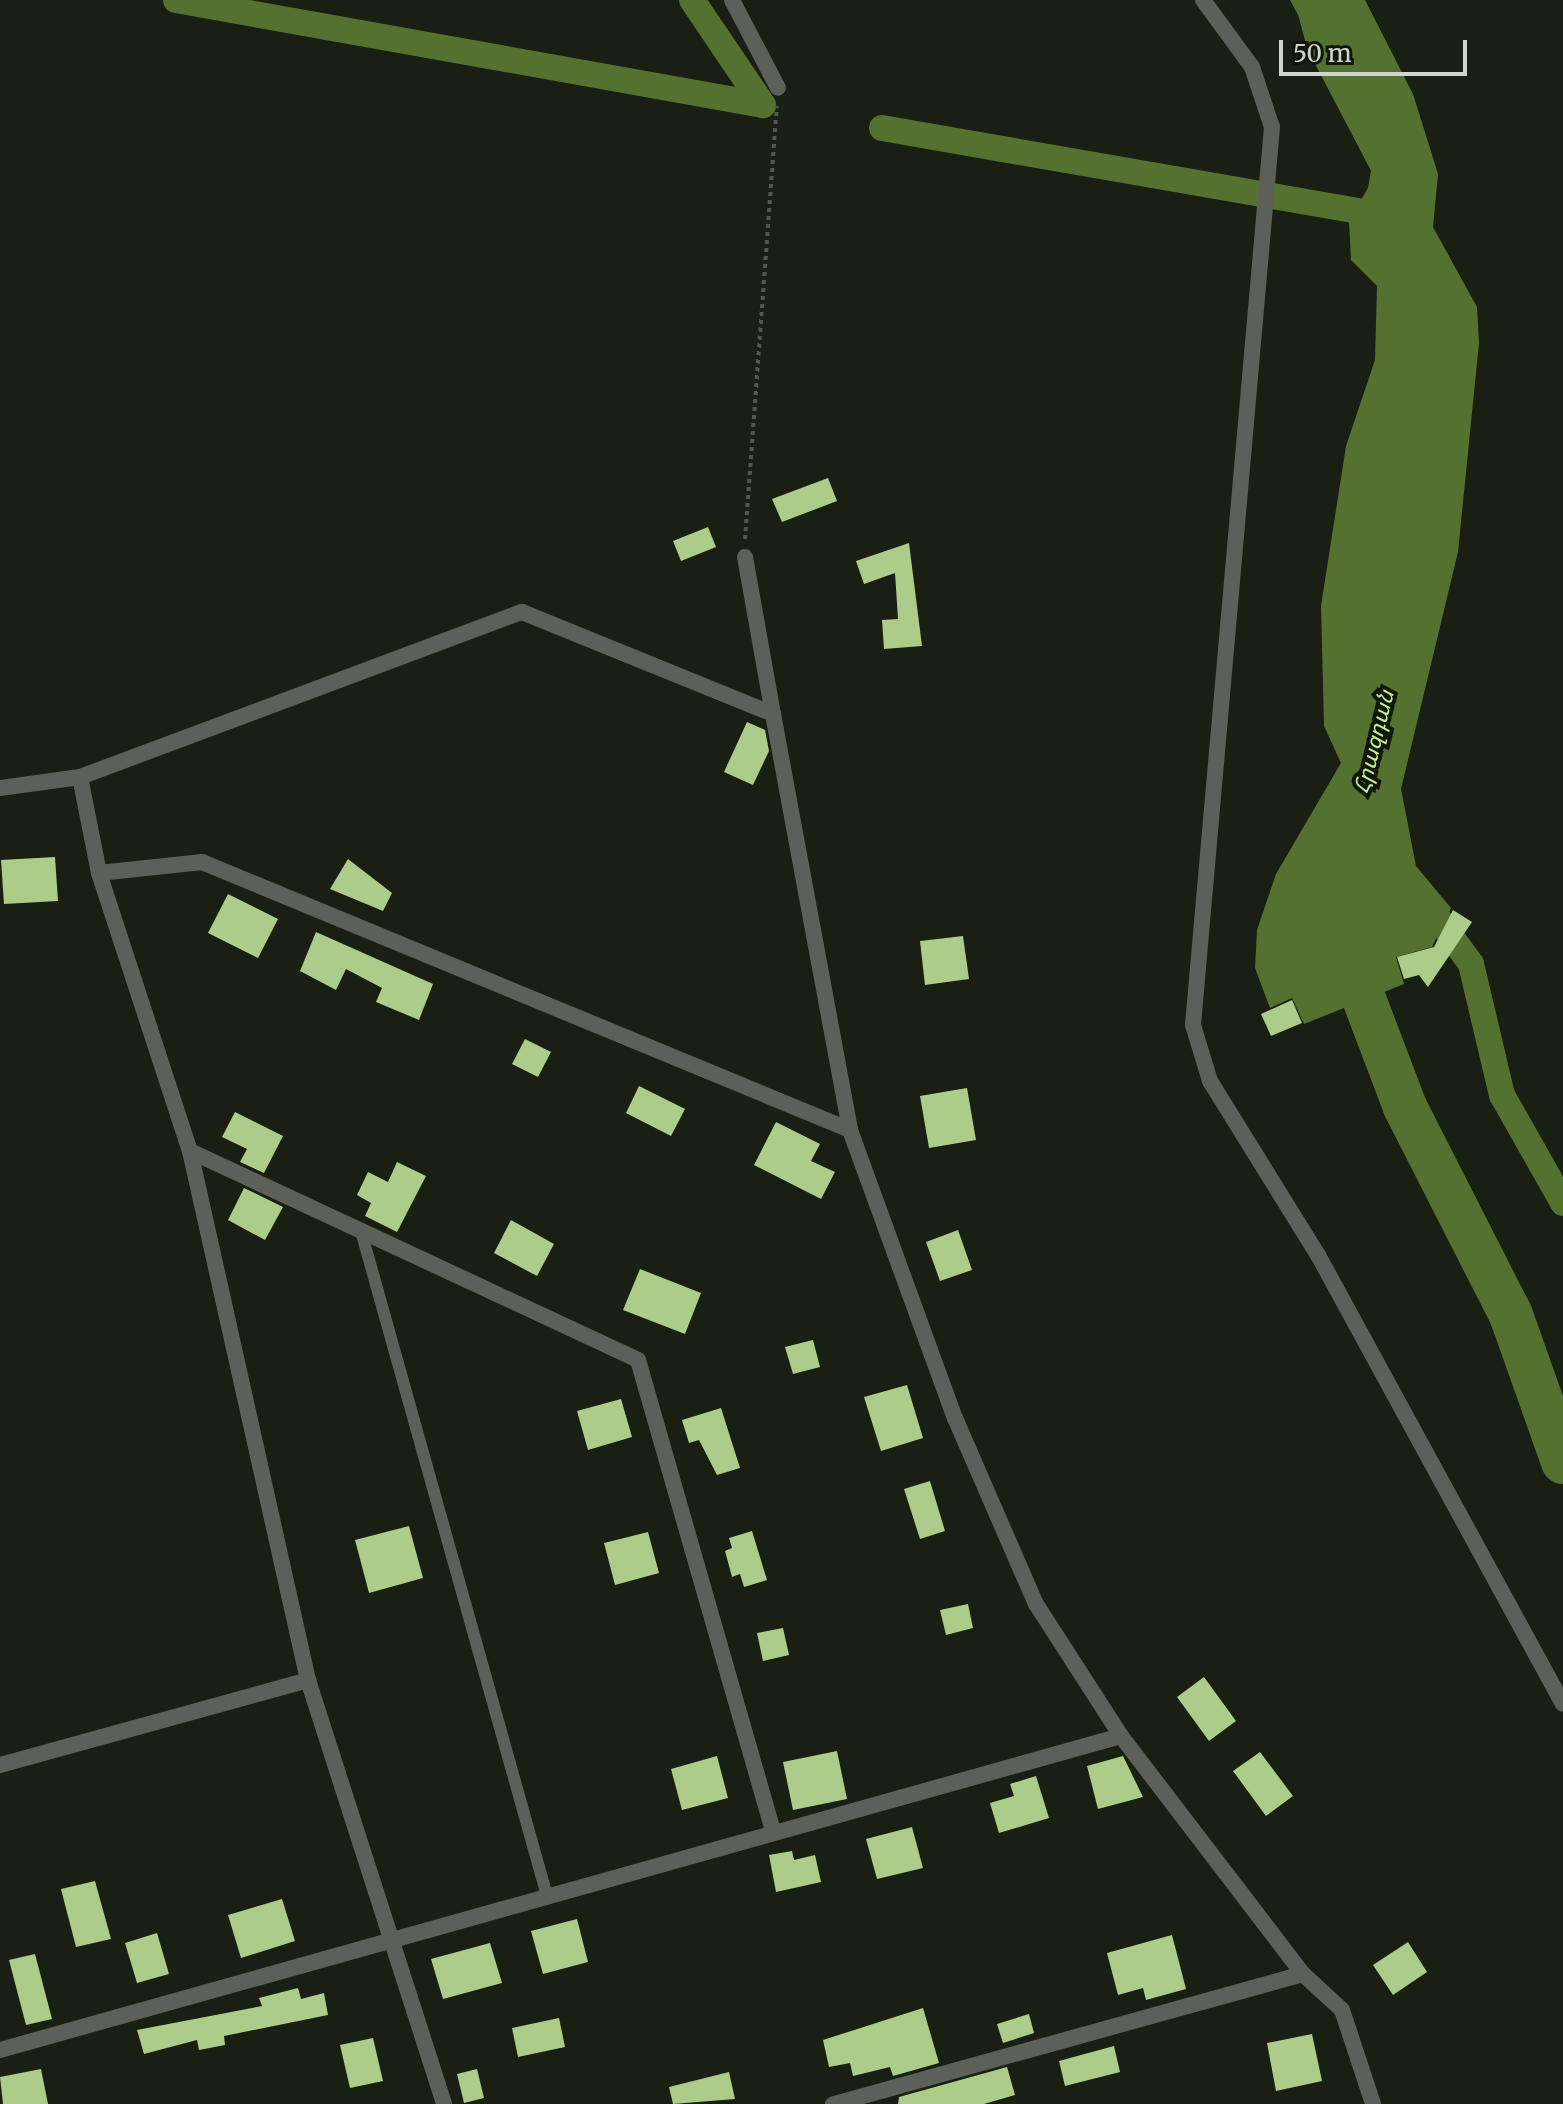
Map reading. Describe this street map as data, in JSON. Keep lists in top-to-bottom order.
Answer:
{
  "water": ["Հրազդան"],
  "scale_bar": "50 m"
}
